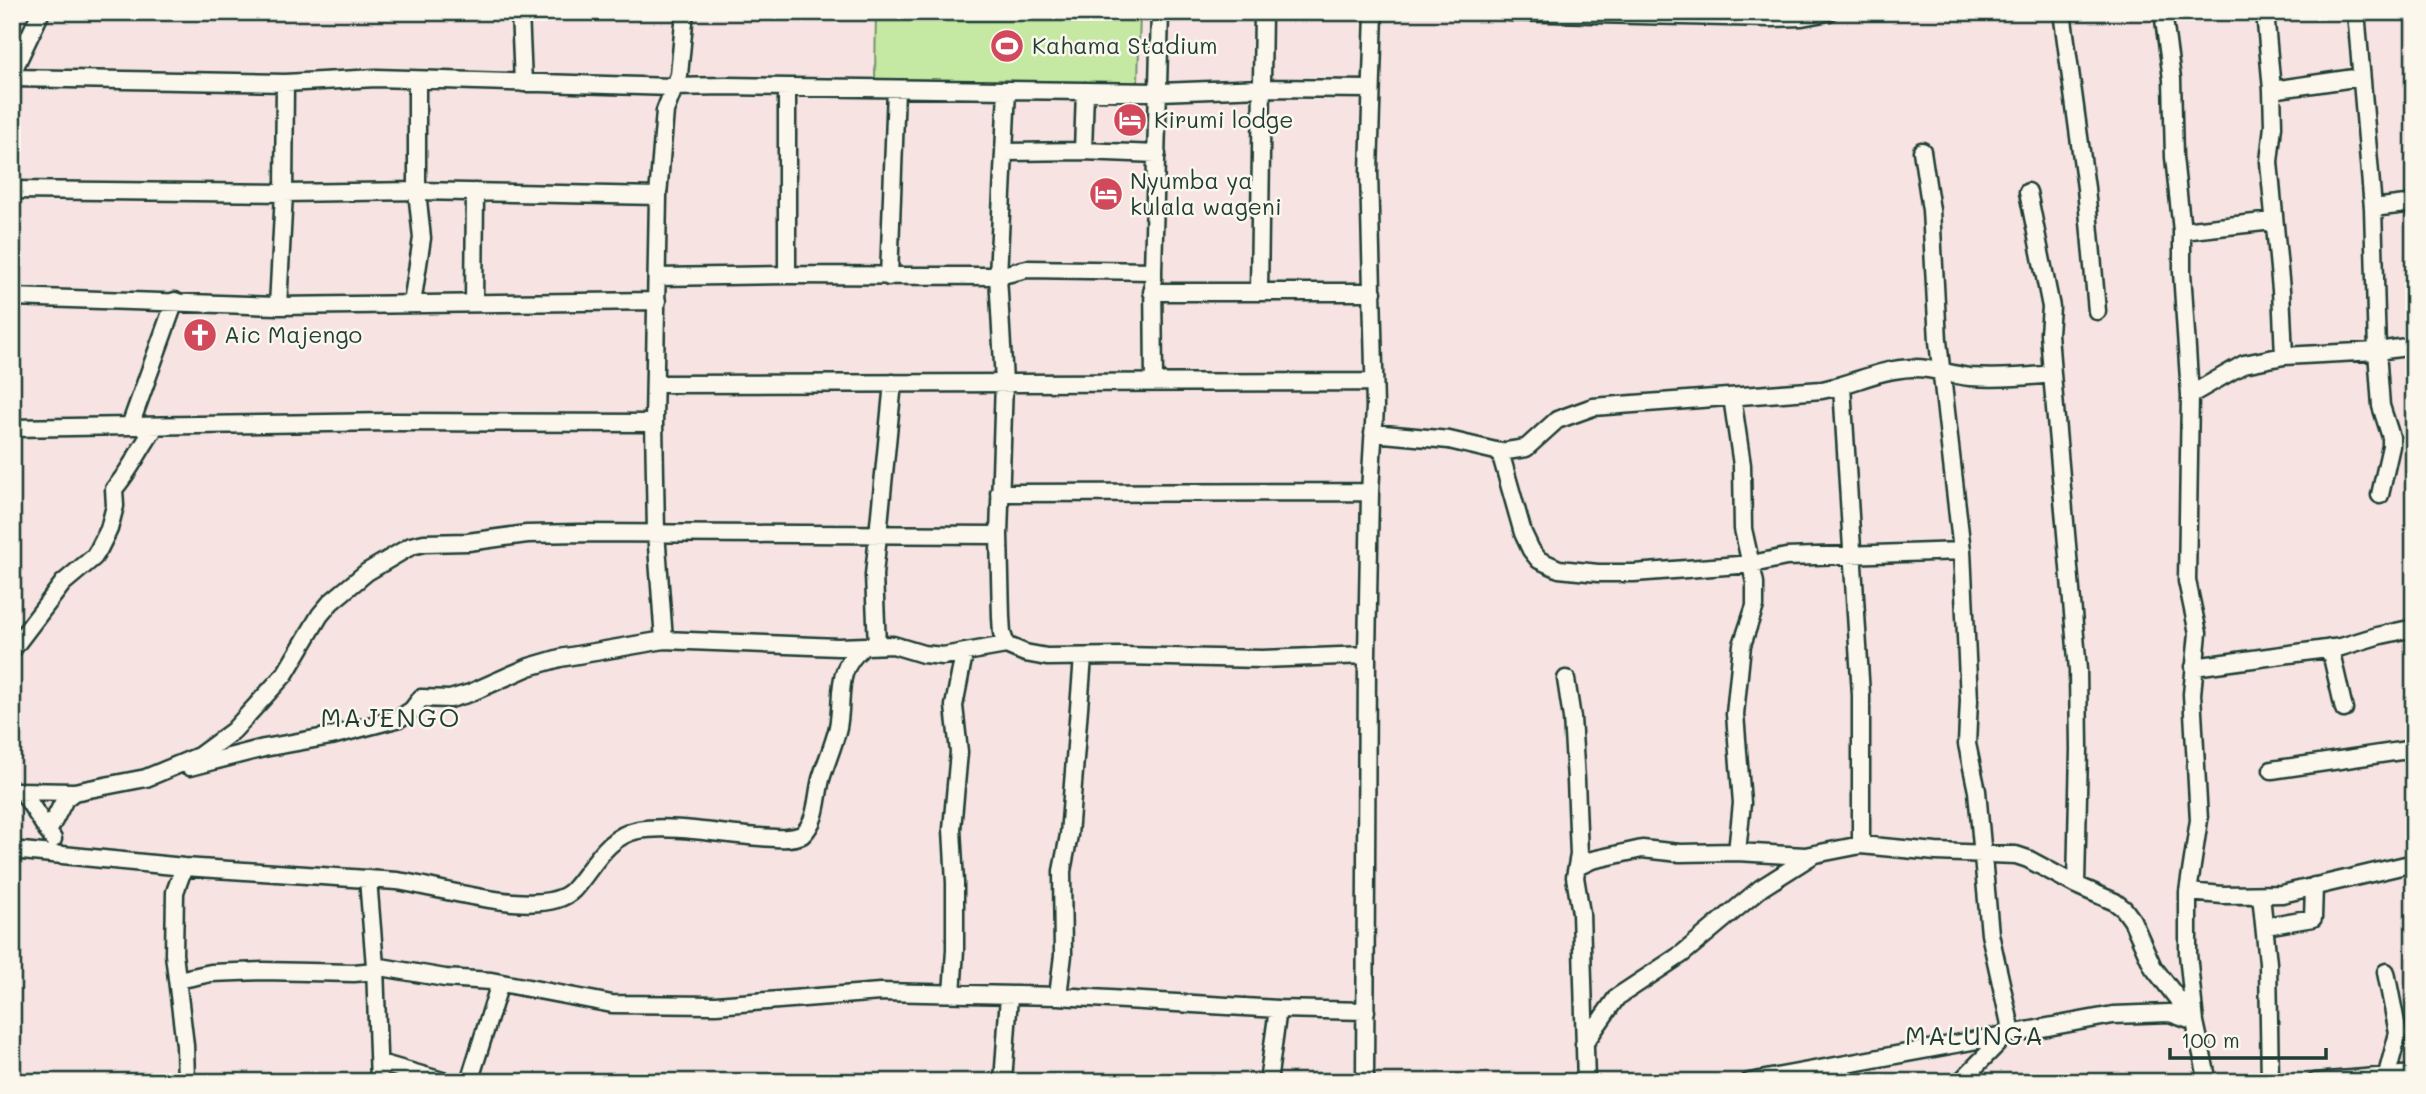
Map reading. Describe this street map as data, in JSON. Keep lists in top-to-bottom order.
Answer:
{
  "districts": ["MAJENGO", "MALUNGA"],
  "places": {
    "sports": ["Kahama Stadium"],
    "hotel": ["Kirumi lodge", "Nyumba ya kulala wageni"],
    "church": ["Aic Majengo"]
  },
  "scale_bar": "100 m"
}
